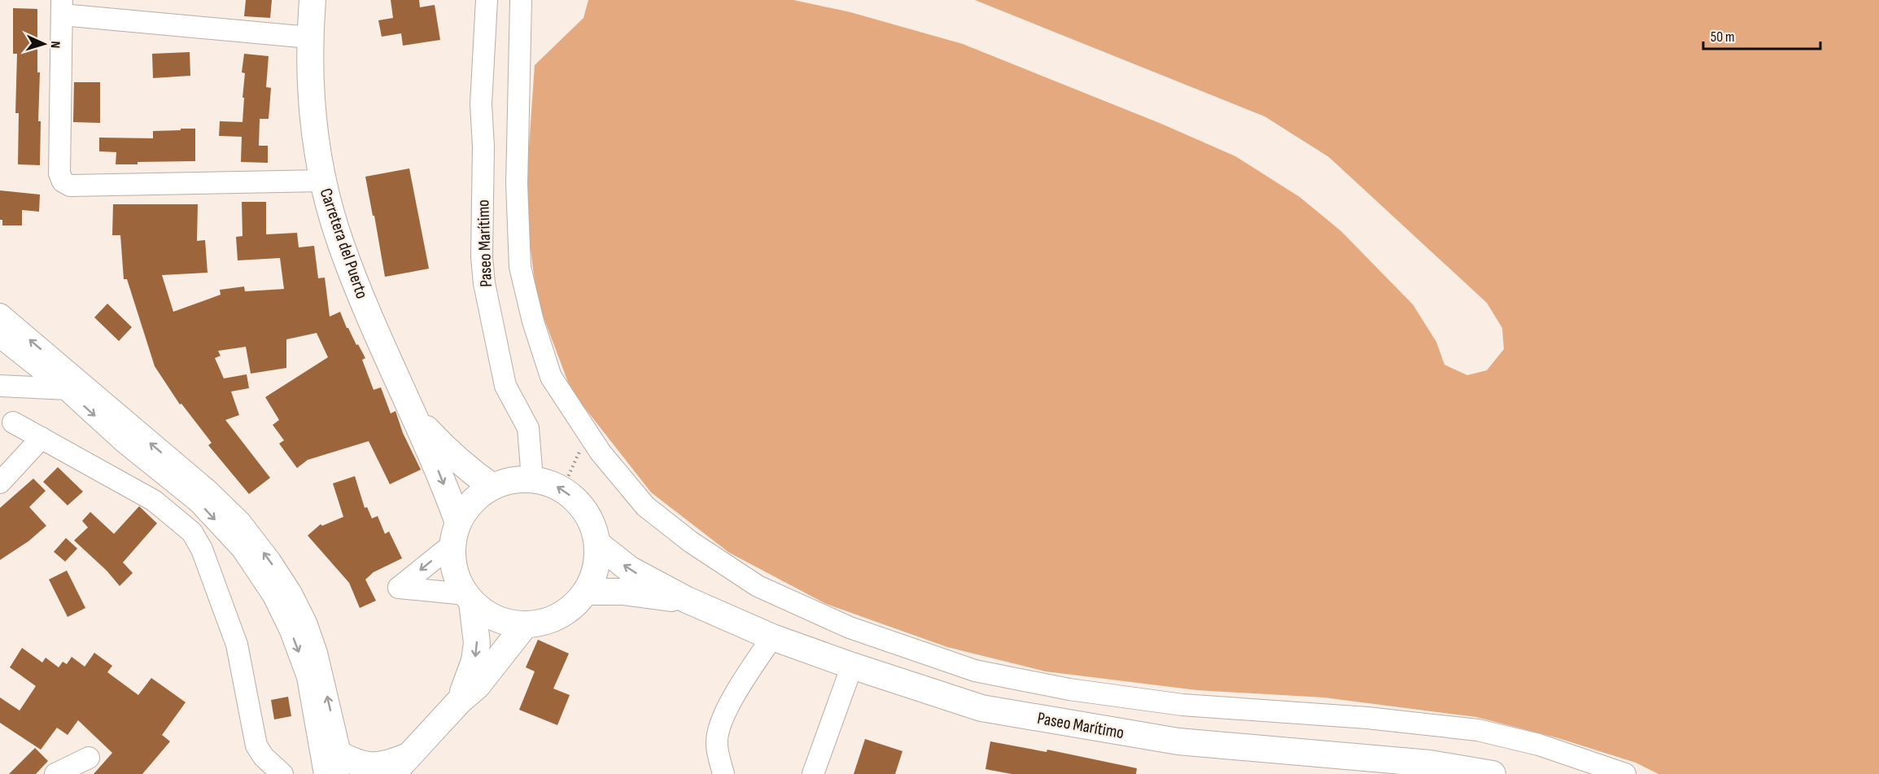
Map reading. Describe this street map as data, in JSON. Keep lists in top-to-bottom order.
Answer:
{
  "streets": {
    "main road": ["Carretera del Puerto", "Paseo Marítimo"]
  },
  "crossings": [
    ["Carretera del Puerto", "Paseo Marítimo"]
  ],
  "scale_bar": "50 m",
  "north": "right"
}
